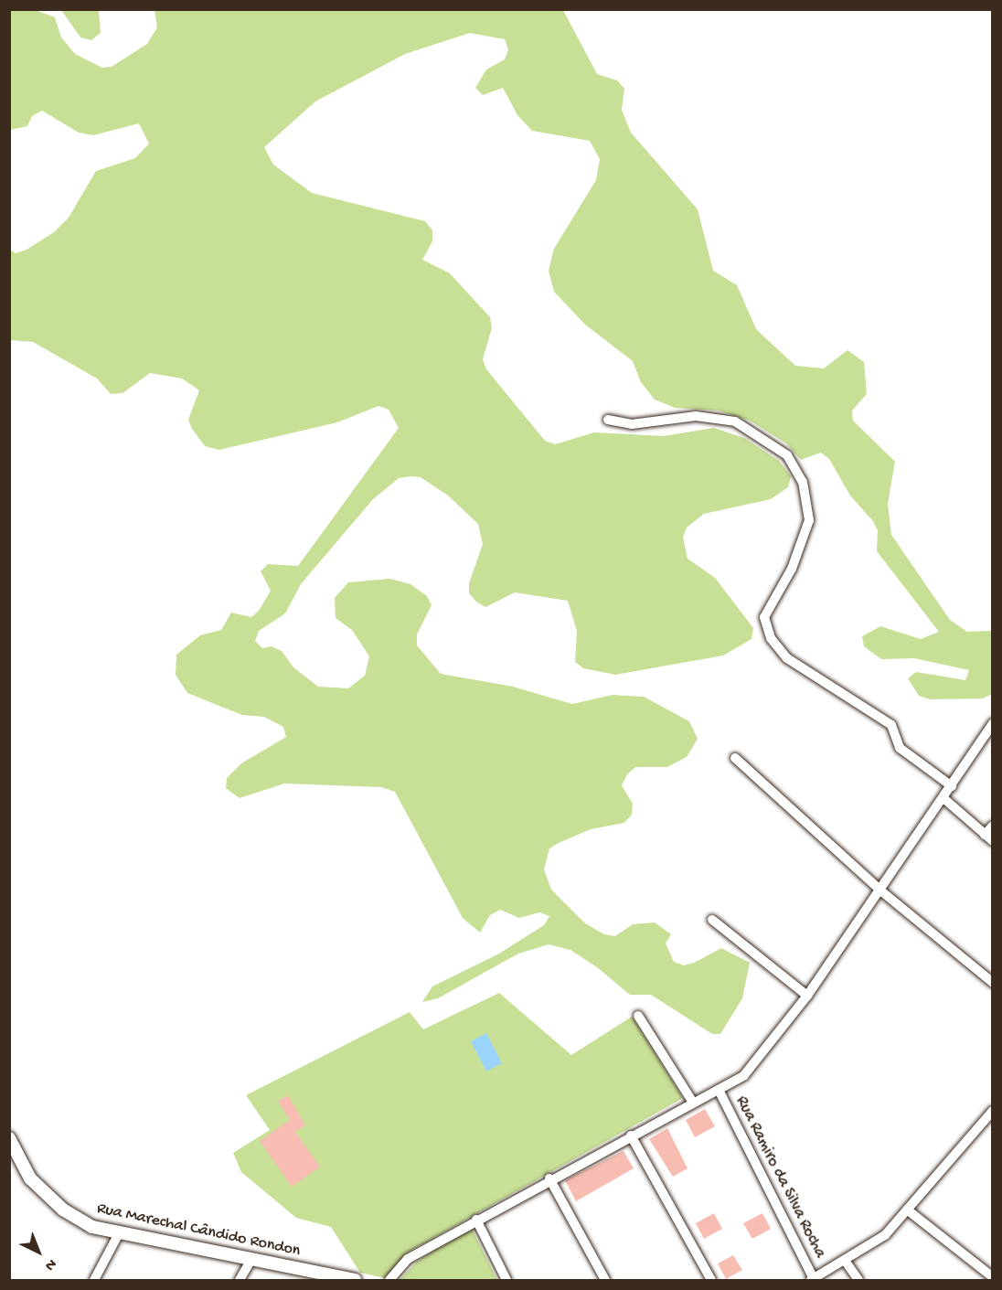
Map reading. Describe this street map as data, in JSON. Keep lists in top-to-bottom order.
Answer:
{
  "streets": {
    "street": ["Rua Ramiro da Silva Rocha", "Rua Marechal Cândido Rondon"]
  },
  "north": "bottom right"
}
